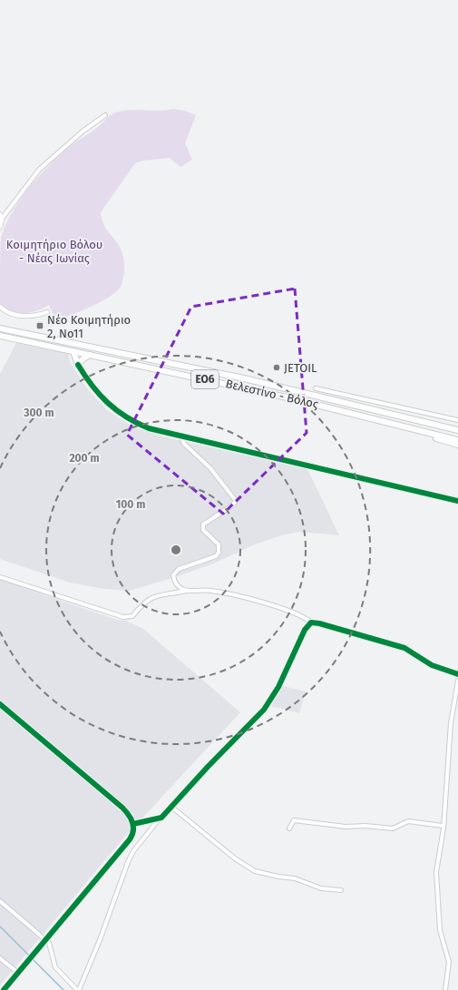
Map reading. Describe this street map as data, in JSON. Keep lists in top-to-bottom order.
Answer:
{
  "streets": {
    "highway": ["ΕΟ6", "Βελεστίνο - Βόλος"]
  },
  "parks": ["Κοιμητήριο Βόλου - Νέας Ιωνίας"],
  "places": {
    "transit": ["Νέο Κοιμητήριο 2, Νο11"],
    "other": ["JETOIL"]
  },
  "rings": ["300 m", "200 m", "100 m"]
}
